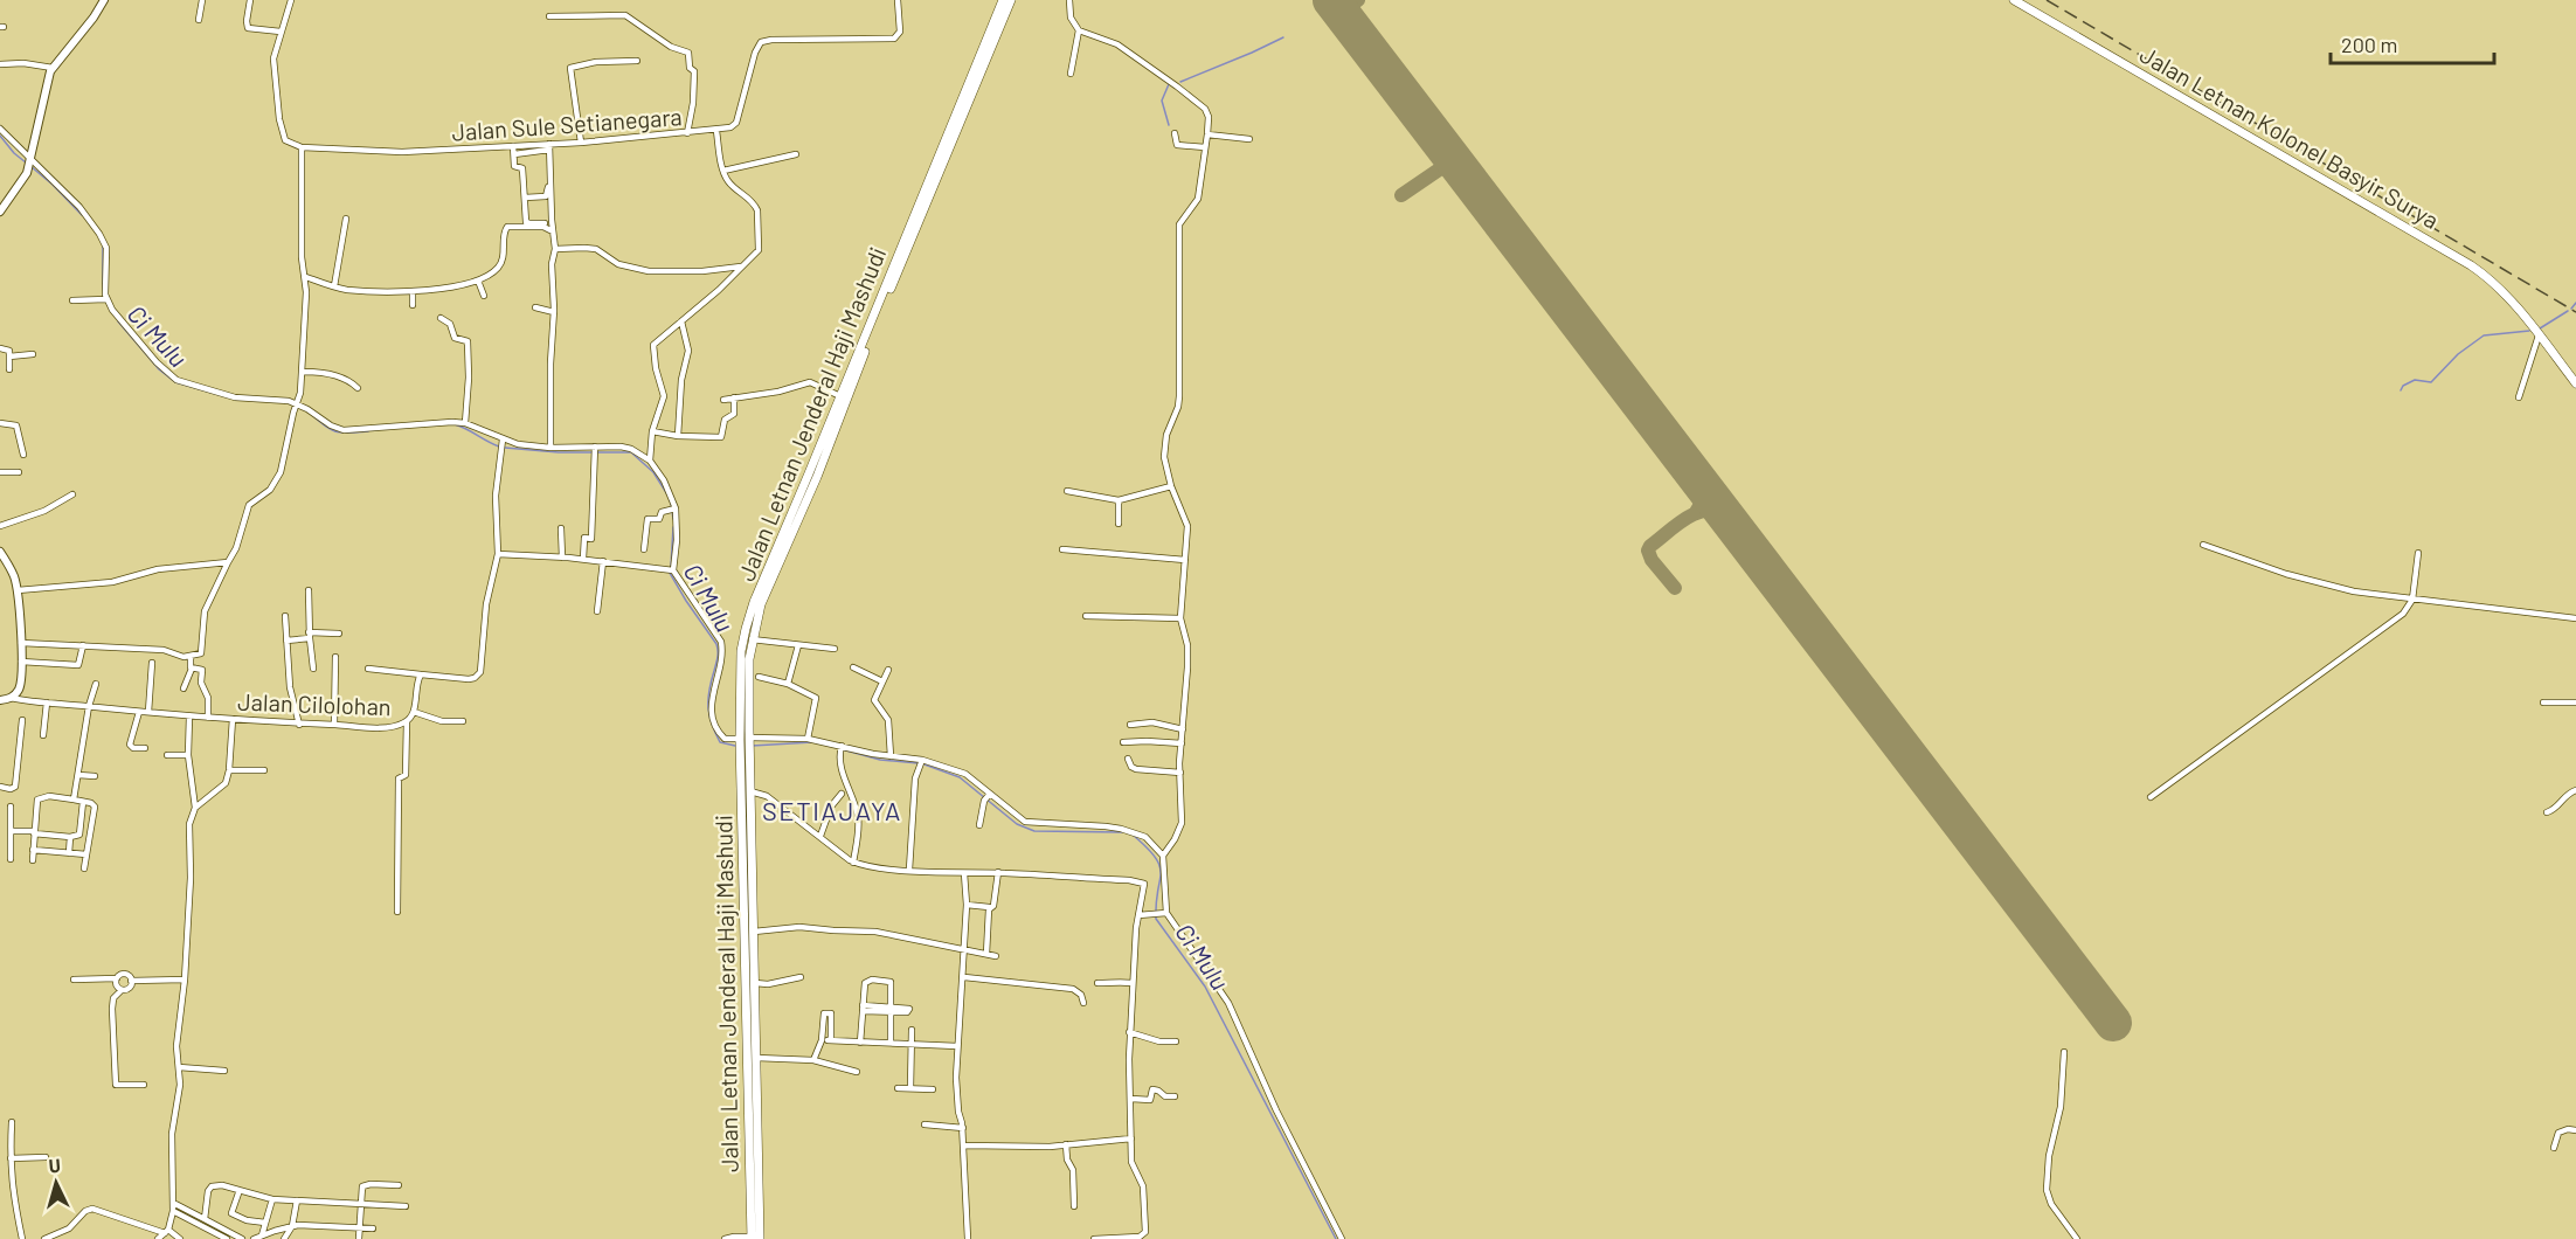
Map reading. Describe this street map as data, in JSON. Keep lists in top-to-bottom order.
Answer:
{
  "streets": {
    "main road": ["Jalan Letnan Kolonel Basyir Surya", "Jalan Letnan Jenderal Haji Mashudi"],
    "street": ["Jalan Sule Setianegara", "Jalan Cilolohan"]
  },
  "districts": ["SETIAJAYA"],
  "water": ["Ci Mulu"],
  "scale_bar": "200 m",
  "north": "top"
}
